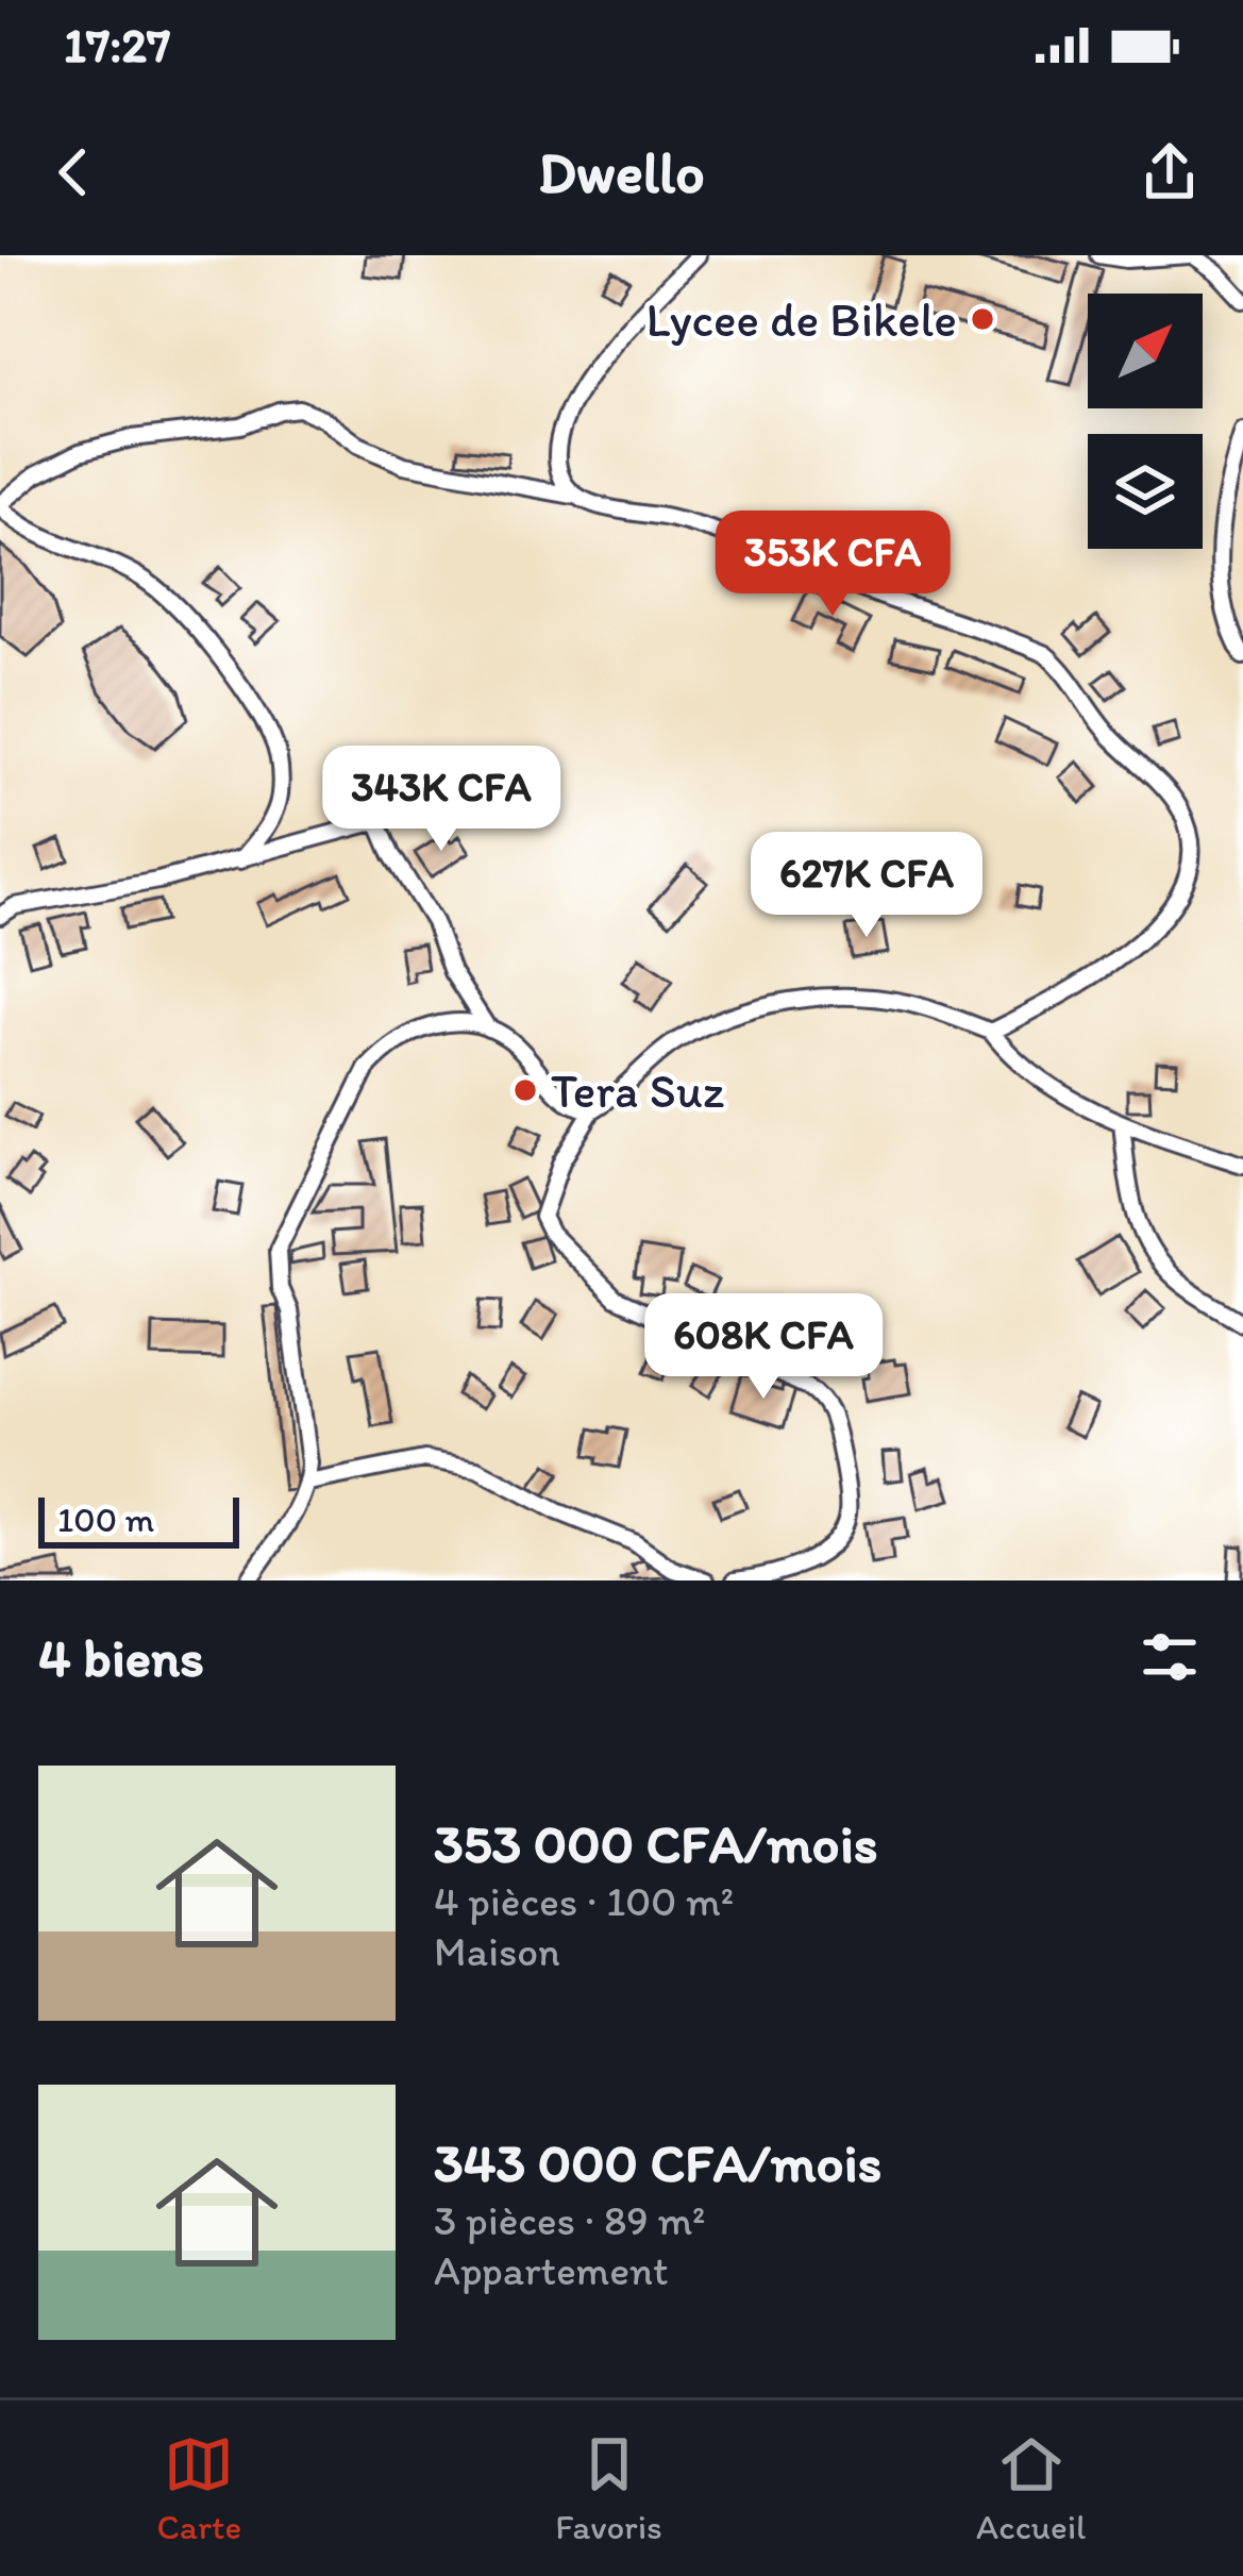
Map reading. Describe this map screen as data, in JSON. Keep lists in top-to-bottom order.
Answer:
{
  "places": ["Lycee de Bikele", "Tera Suz"],
  "scale_bar": "100 m",
  "north": "top right",
  "page": {
    "status": "17:27",
    "header": "Dwello",
    "price": [
      "353K CFA",
      "343K CFA",
      "627K CFA",
      "608K CFA"
    ],
    "scale": "100 m",
    "heading": "4 biens",
    "list": [
      {
        "name": "353 000 CFA/mois",
        "note": "4 pièces · 100 m² · Maison"
      },
      {
        "name": "343 000 CFA/mois",
        "note": "3 pièces · 89 m² · Appartement"
      }
    ],
    "tabs": ["Carte", "Favoris", "Accueil"]
  }
}
